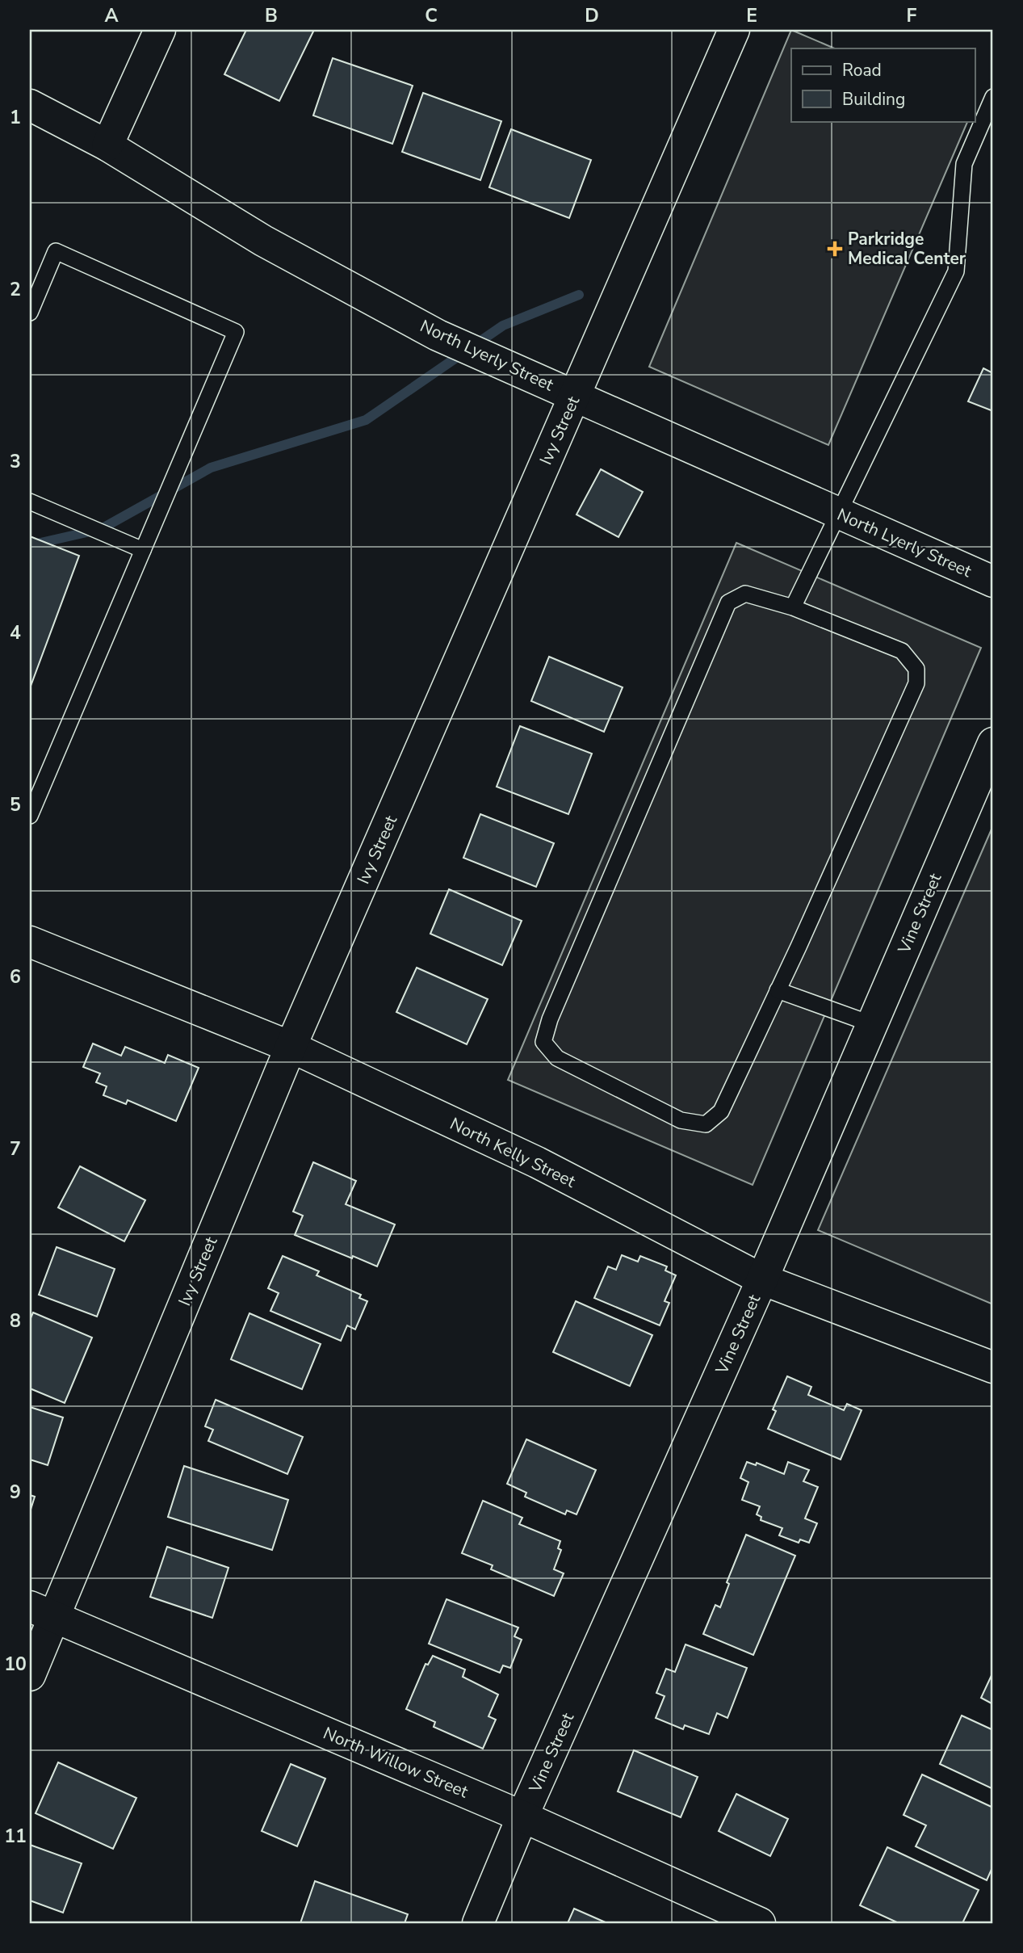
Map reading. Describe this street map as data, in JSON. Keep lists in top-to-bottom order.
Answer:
{
  "streets": {
    "street": [
      "North Lyerly Street",
      "Ivy Street",
      "Vine Street",
      "North Kelly Street",
      "North Willow Street"
    ]
  },
  "crossings": [
    ["North Lyerly Street", "Ivy Street"],
    ["Ivy Street", "North Kelly Street"],
    ["Ivy Street", "North Willow Street"],
    ["Vine Street", "North Kelly Street"],
    ["Vine Street", "North Willow Street"]
  ],
  "places": {
    "health": ["Parkridge Medical Center"]
  },
  "legend": ["Road", "Building"],
  "grid": {
    "columns": [
      "A",
      "B",
      "C",
      "D",
      "E",
      "F"
    ],
    "rows": [
      "1",
      "2",
      "3",
      "4",
      "5",
      "6",
      "7",
      "8",
      "9",
      "10",
      "11"
    ]
  }
}
